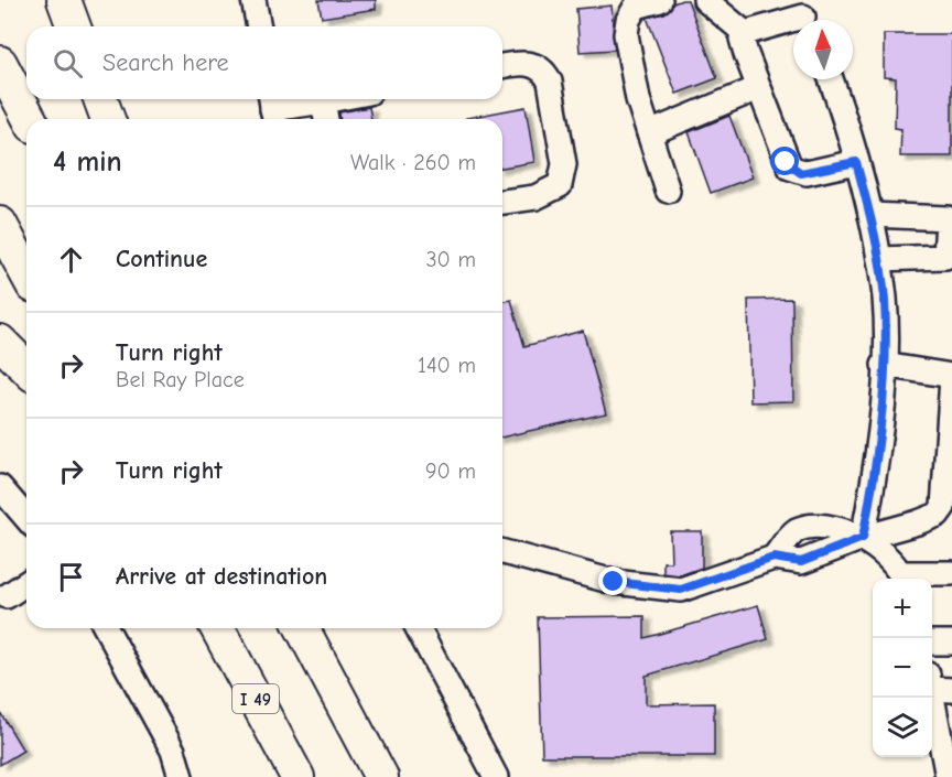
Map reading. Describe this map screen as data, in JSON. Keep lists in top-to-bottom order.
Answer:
{
  "streets": {
    "highway": ["I 49"]
  },
  "north": "top",
  "page": {
    "search": "Search here",
    "heading": ["4 min", "Walk · 260 m"],
    "list": [
      ["Continue", "30 m"],
      ["Turn right", "Bel Ray Place", "140 m"],
      ["Turn right", "90 m"],
      "Arrive at destination"
    ],
    "map_buttons": ["+", "−"]
  }
}
